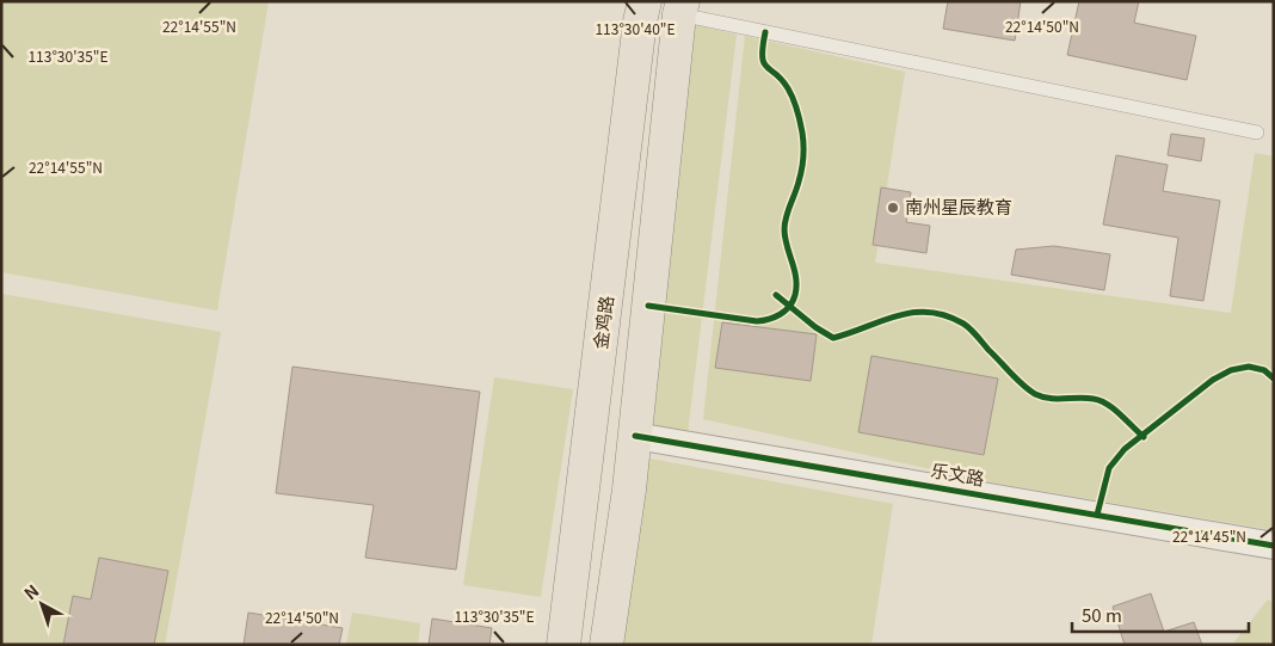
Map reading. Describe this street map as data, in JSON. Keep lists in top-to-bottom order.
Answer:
{
  "streets": {
    "main road": ["金鸡路"],
    "street": ["乐文路"]
  },
  "places": ["南州星辰教育"],
  "scale_bar": "50 m",
  "north": "top left",
  "coordinates": [
    "22°14'55\"N",
    "22°14'50\"N",
    "113°30'40\"E",
    "113°30'35\"E",
    "22°14'45\"N"
  ]
}
